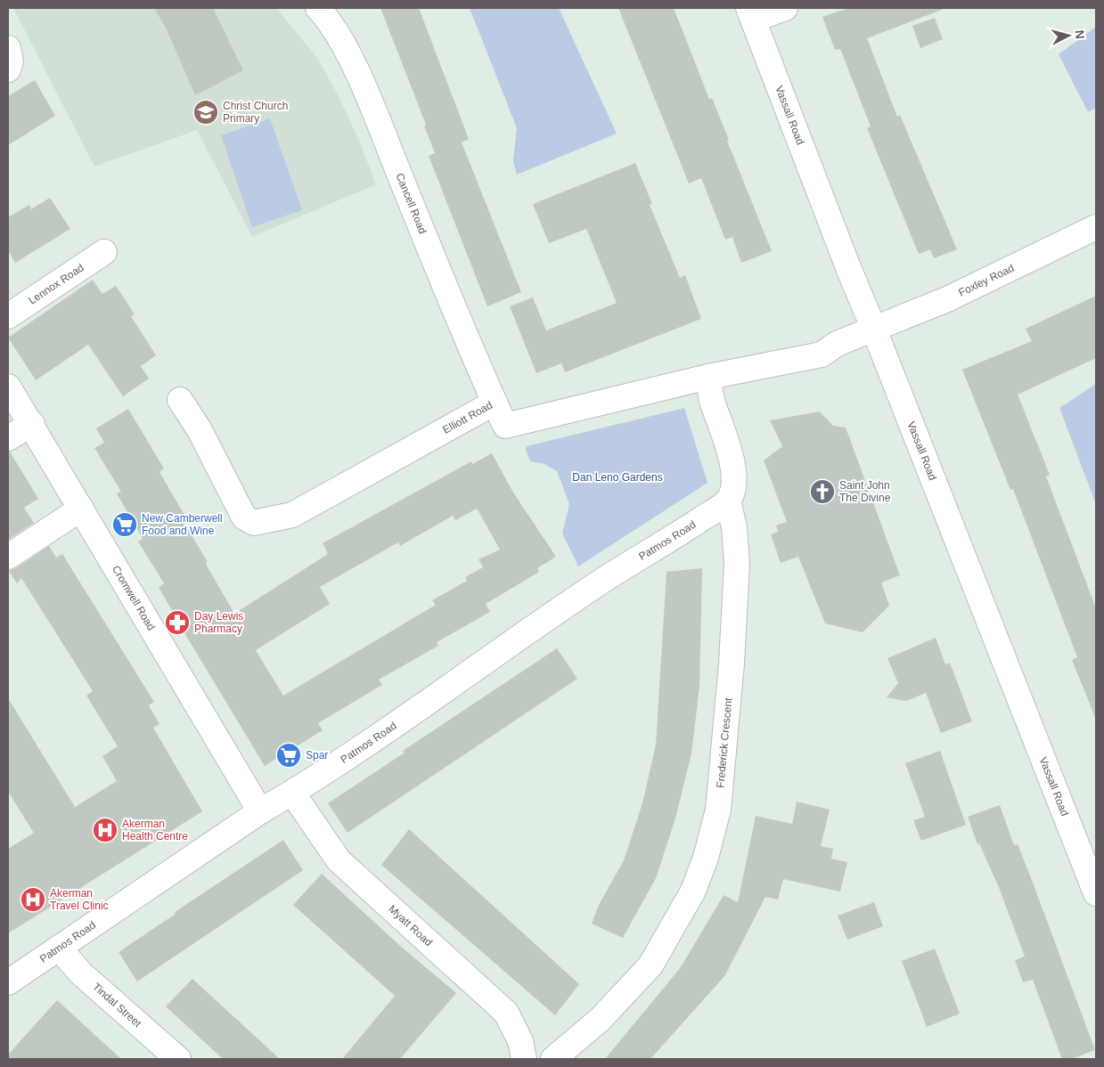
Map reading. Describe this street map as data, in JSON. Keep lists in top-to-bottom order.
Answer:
{
  "streets": {
    "street": [
      "Vassall Road",
      "Cancell Road",
      "Foxley Road",
      "Lennox Road",
      "Elliott Road",
      "Patmos Road",
      "Cromwell Road",
      "Frederick Crescent",
      "Myatt Road",
      "Tindal Street"
    ]
  },
  "crossings": [
    ["Vassall Road", "Foxley Road"],
    ["Vassall Road", "Elliott Road"],
    ["Cancell Road", "Elliott Road"],
    ["Foxley Road", "Elliott Road"],
    ["Elliott Road", "Frederick Crescent"],
    ["Patmos Road", "Cromwell Road"],
    ["Patmos Road", "Frederick Crescent"],
    ["Patmos Road", "Myatt Road"],
    ["Patmos Road", "Tindal Street"]
  ],
  "parks": ["Dan Leno Gardens"],
  "places": {
    "school or university": ["Christ Church Primary"],
    "church": ["Saint John The Divine"],
    "supermarket": ["New Camberwell Food and Wine", "Spar"],
    "pharmacy": ["Day Lewis Pharmacy"],
    "hospital": ["Akerman Health Centre", "Akerman Travel Clinic"]
  },
  "north": "right"
}
